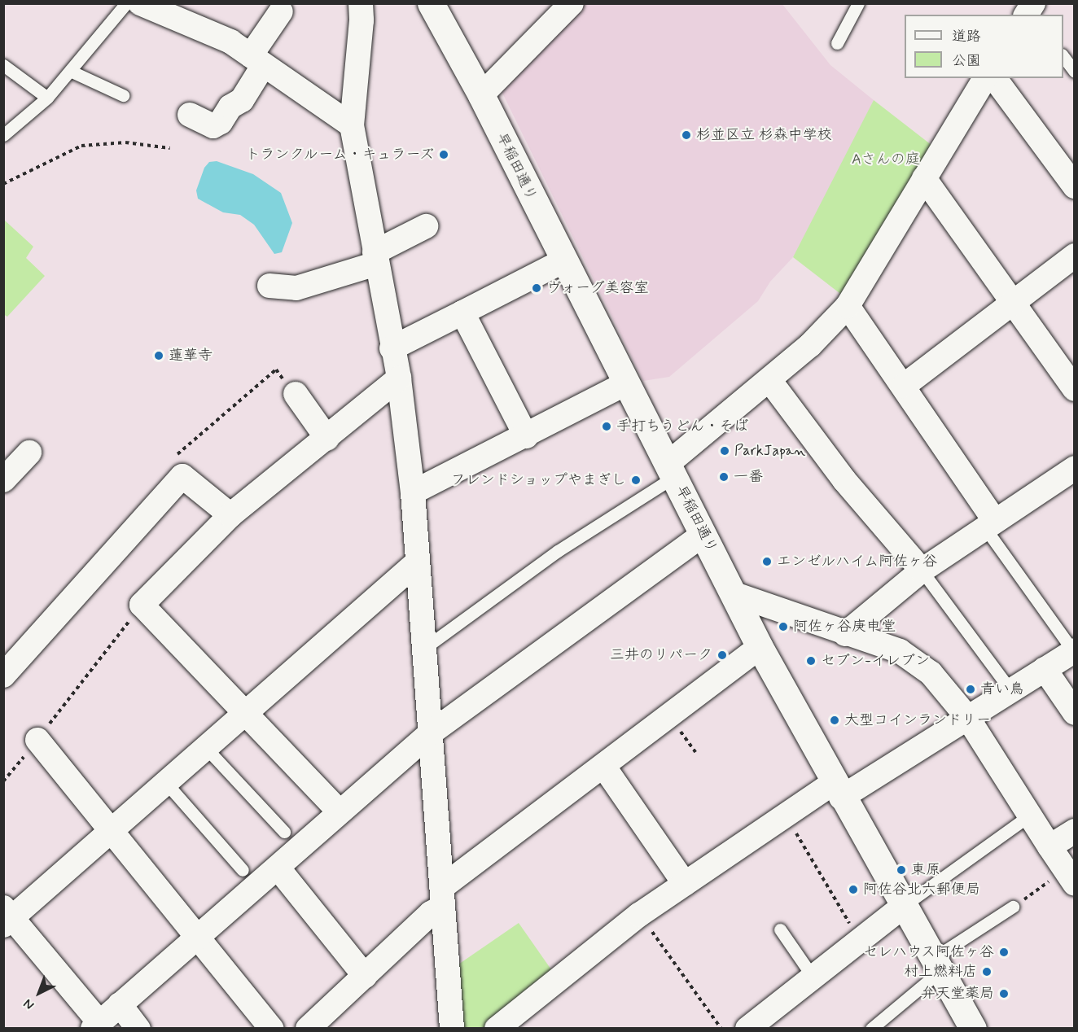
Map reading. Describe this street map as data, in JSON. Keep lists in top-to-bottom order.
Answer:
{
  "streets": {
    "main road": ["早稲田通り"]
  },
  "parks": ["Aさんの庭"],
  "places": [
    "杉並区立 杉森中学校",
    "トランクルーム・キュラーズ",
    "ヴォーグ美容室",
    "蓮華寺",
    "手打ちうどん・そば",
    "ParkJapan",
    "一番",
    "フレンドショップやまぎし",
    "エンゼルハイム阿佐ヶ谷",
    "阿佐ヶ谷庚申堂",
    "三井のリパーク",
    "セブン-イレブン",
    "青い鳥",
    "大型コインランドリー",
    "東原",
    "阿佐谷北六郵便局",
    "セレハウス阿佐ヶ谷",
    "村上燃料店",
    "弁天堂薬局"
  ],
  "legend": ["道路", "公園"],
  "north": "bottom left"
}
